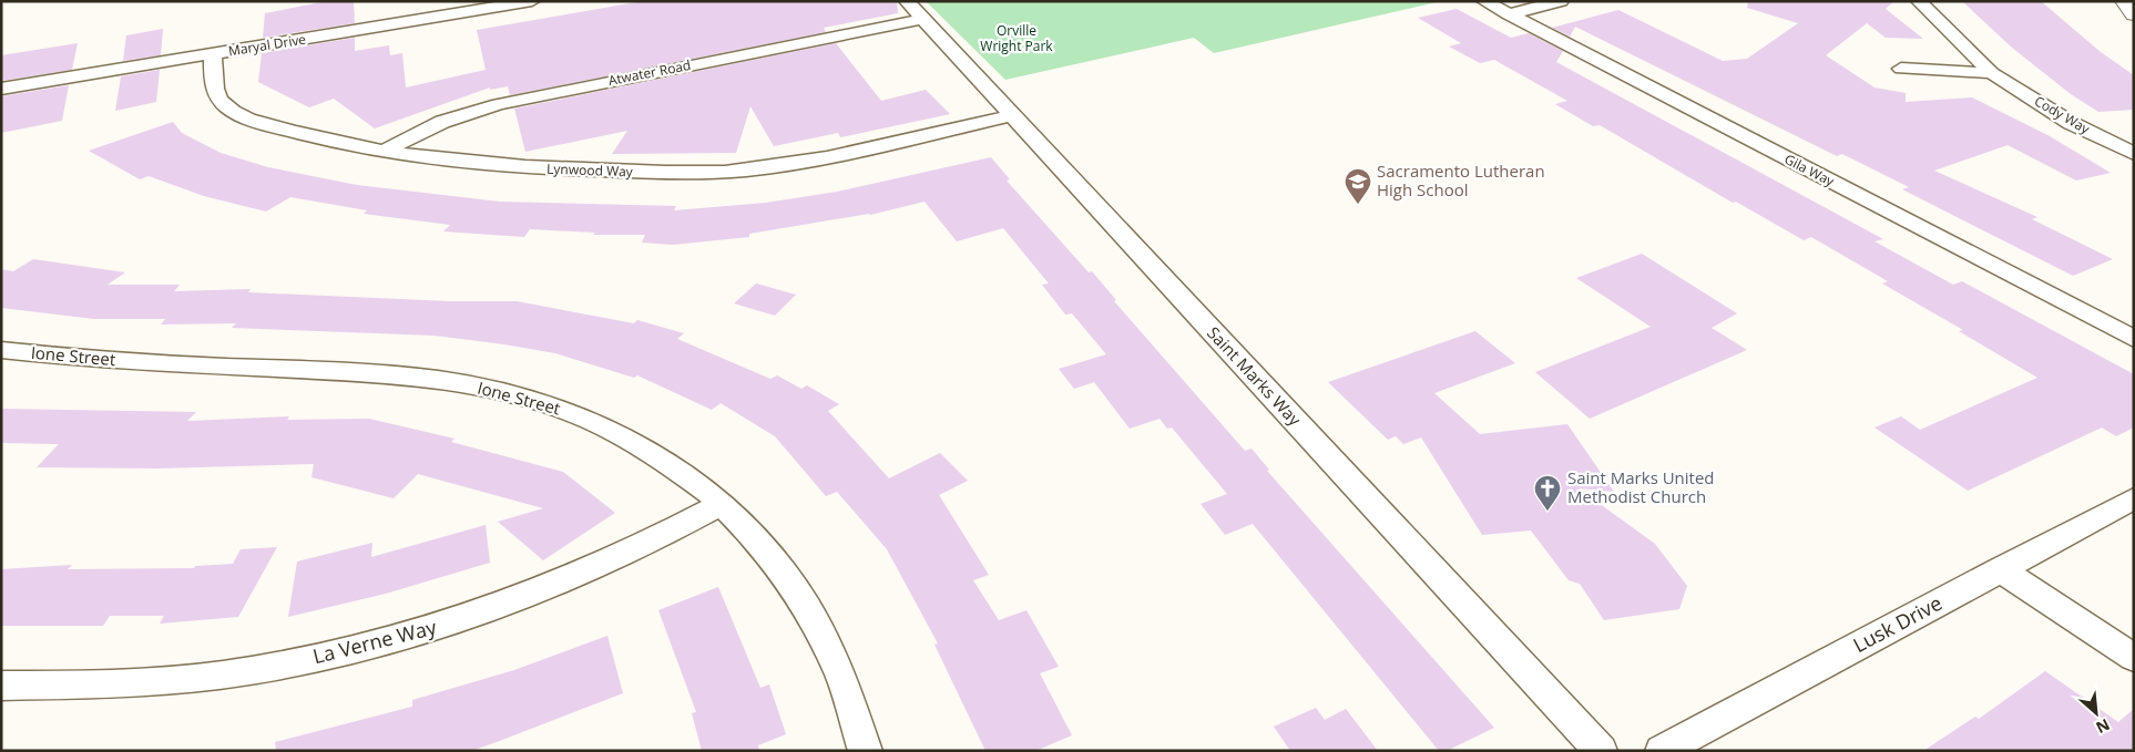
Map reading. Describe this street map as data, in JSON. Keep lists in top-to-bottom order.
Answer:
{
  "streets": {
    "street": [
      "Maryal Drive",
      "Atwater Road",
      "Cody Way",
      "Lynwood Way",
      "Gila Way",
      "Ione Street",
      "Saint Marks Way",
      "Lusk Drive",
      "La Verne Way"
    ]
  },
  "crossings": [
    ["Maryal Drive", "Lynwood Way"],
    ["Atwater Road", "Lynwood Way"],
    ["Atwater Road", "Saint Marks Way"],
    ["Lynwood Way", "Saint Marks Way"],
    ["Ione Street", "La Verne Way"]
  ],
  "parks": ["Orville Wright Park"],
  "places": {
    "school or university": ["Sacramento Lutheran High School"],
    "church": ["Saint Marks United Methodist Church"]
  },
  "north": "bottom right"
}
